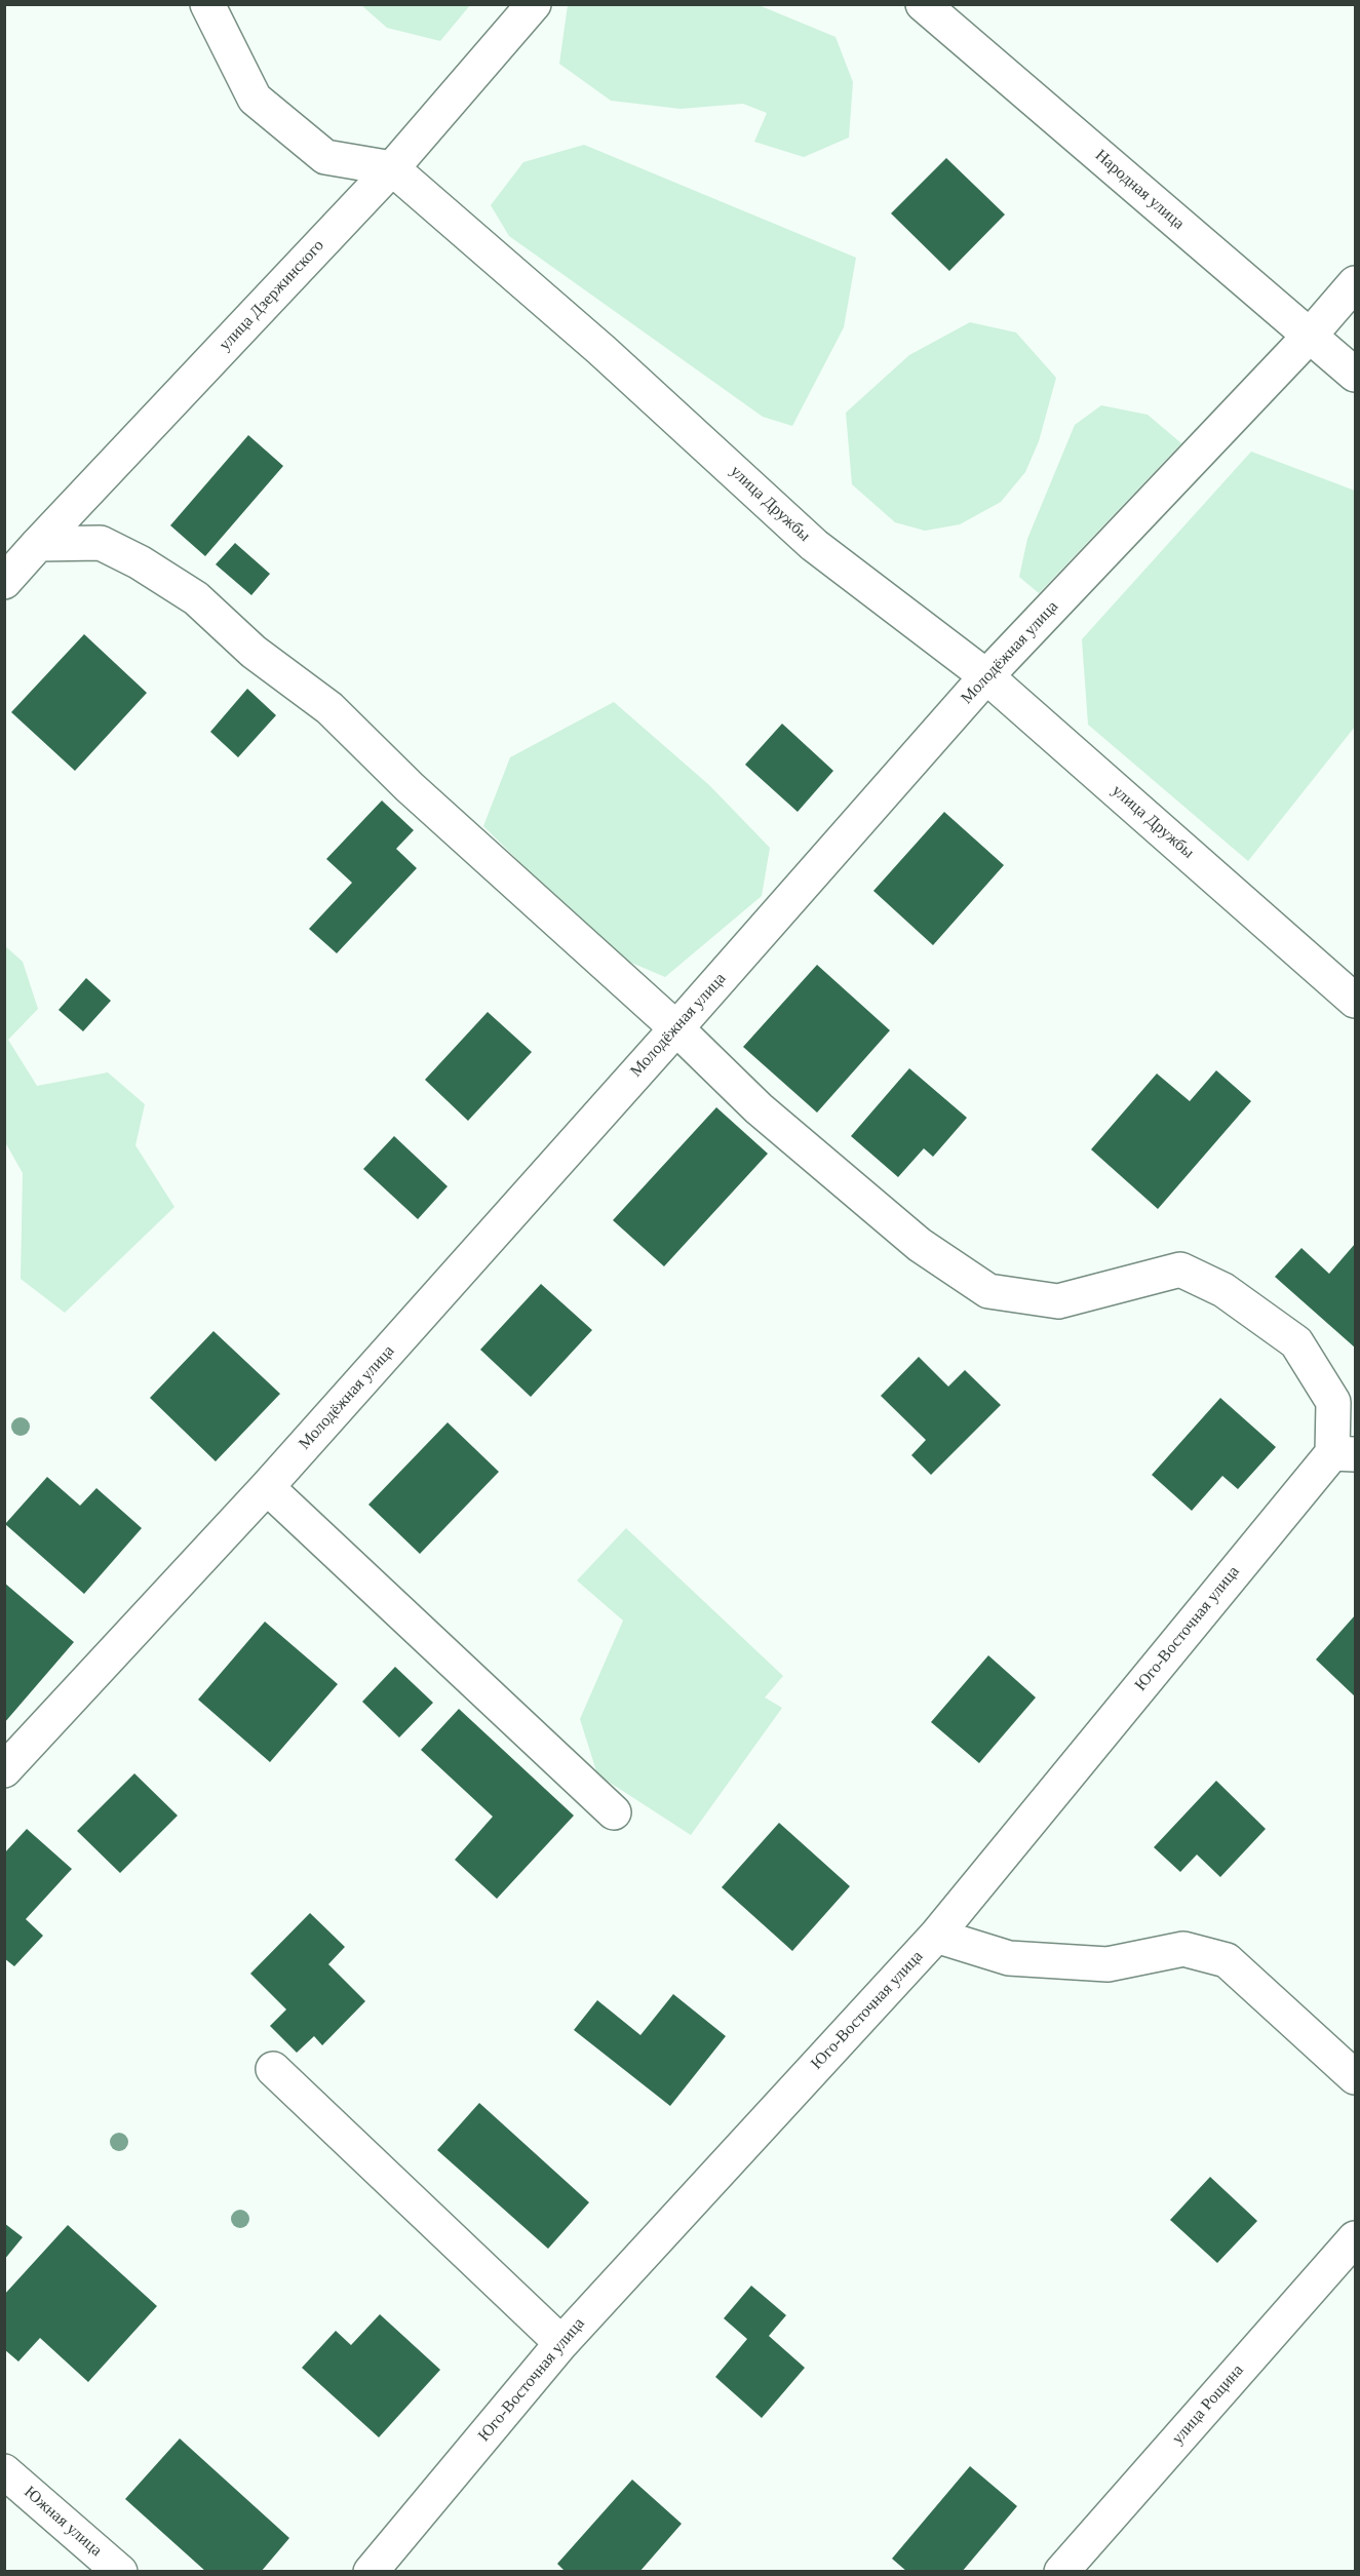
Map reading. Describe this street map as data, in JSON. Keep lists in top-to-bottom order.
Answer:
{
  "streets": {
    "street": [
      "Народная улица",
      "улица Дзержинского",
      "улица Дружбы",
      "Молодёжная улица",
      "Юго-Восточная улица",
      "улица Рощина",
      "Южная улица"
    ]
  },
  "crossings": [
    ["Народная улица", "Молодёжная улица"],
    ["улица Дзержинского", "улица Дружбы"],
    ["улица Дружбы", "Молодёжная улица"]
  ]
}
